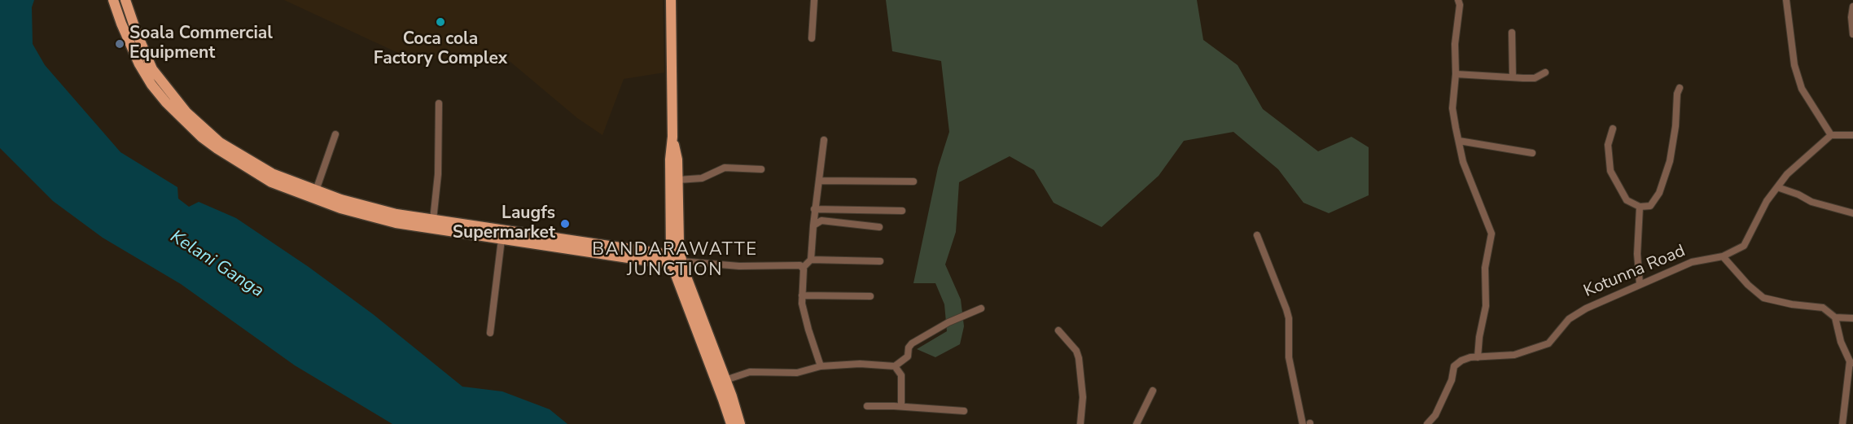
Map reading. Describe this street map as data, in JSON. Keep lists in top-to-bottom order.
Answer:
{
  "streets": {
    "street": ["Kotunna Road"]
  },
  "districts": ["BANDARAWATTE JUNCTION"],
  "water": ["Kelani Ganga"],
  "places": ["Coca cola Factory Complex", "Soala Commercial Equipment", "Laugfs Supermarket"]
}
